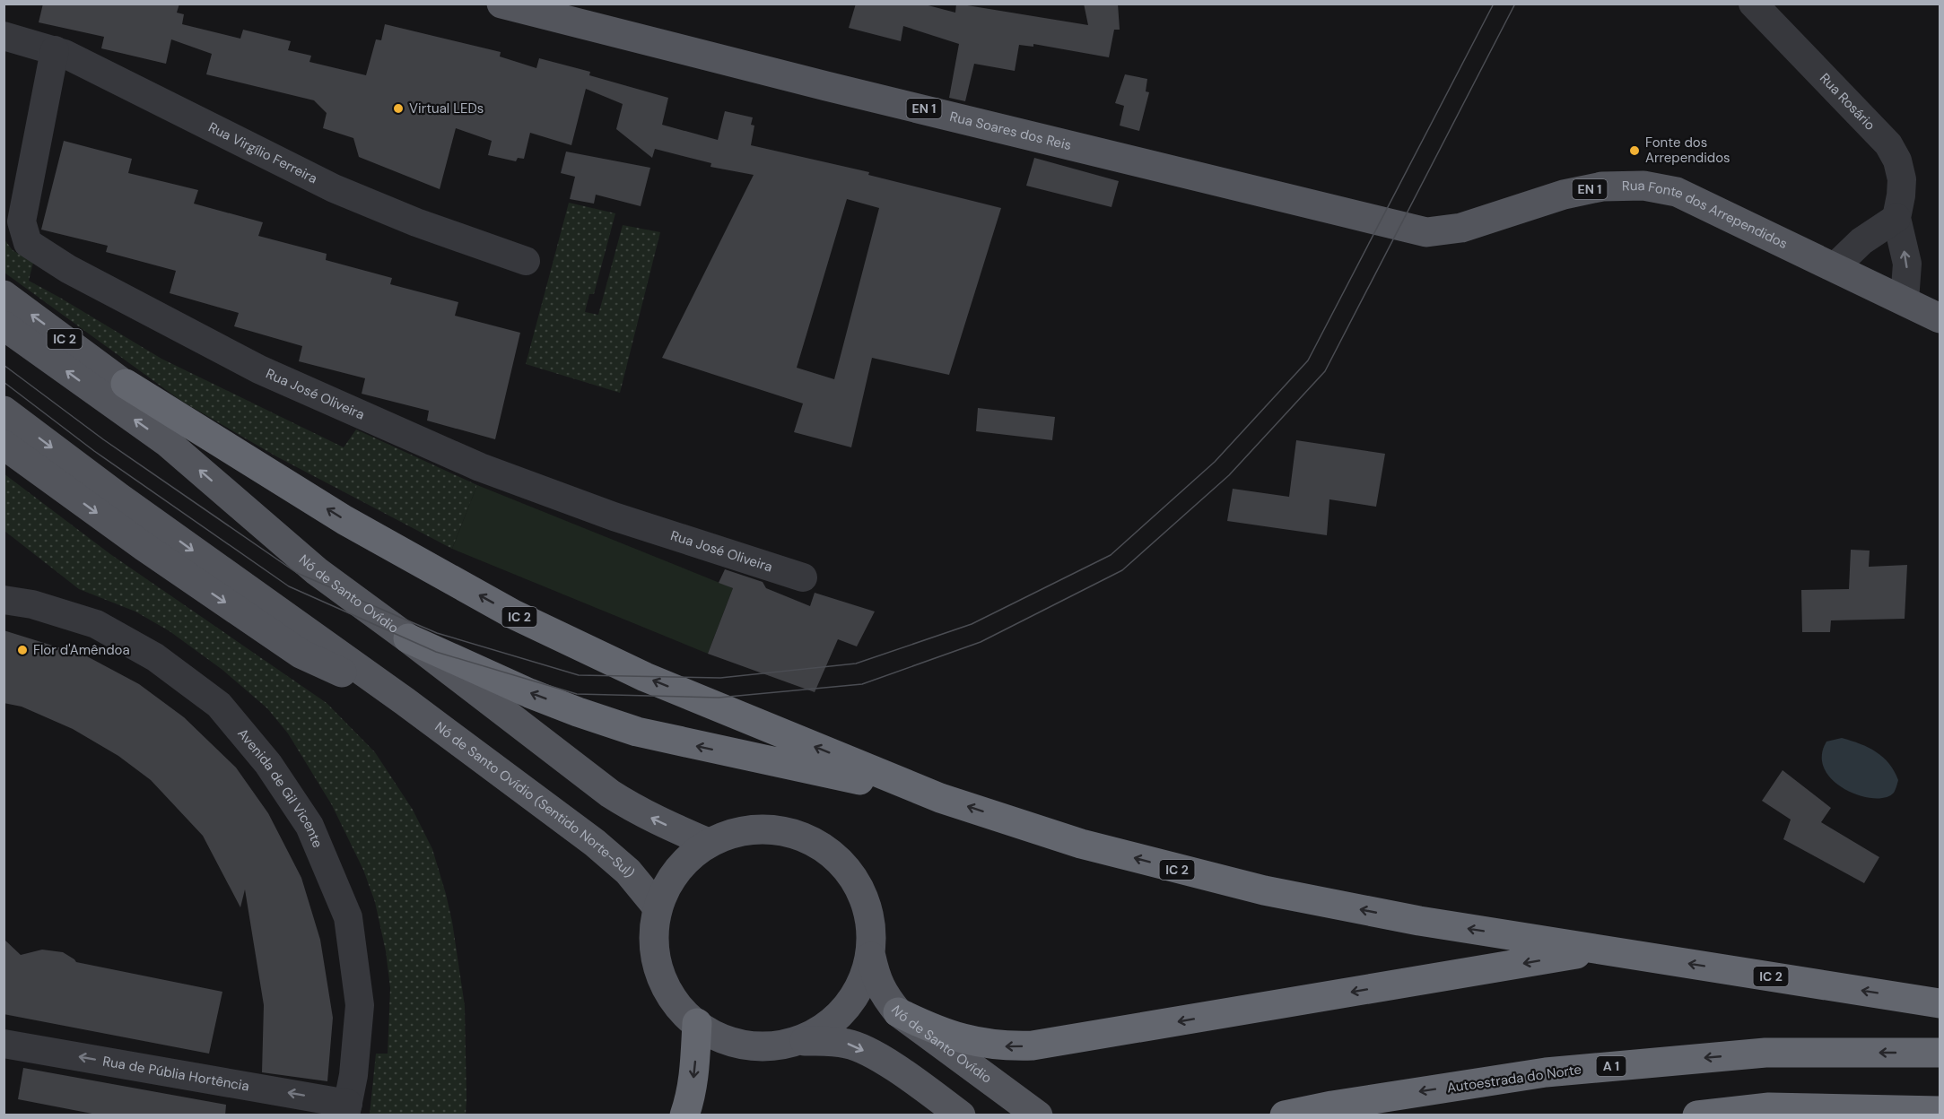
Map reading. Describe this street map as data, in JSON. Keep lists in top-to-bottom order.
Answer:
{
  "streets": {
    "highway": ["IC 2", "A 1", "Autoestrada do Norte"],
    "main road": [
      "EN 1",
      "Rua Soares dos Reis",
      "Rua Fonte dos Arrependidos",
      "Nó de Santo Ovídio",
      "Nó de Santo Ovídio (Sentido Norte-Sul)"
    ],
    "street": [
      "Rua Rosário",
      "Rua Virgílio Ferreira",
      "Rua José Oliveira",
      "Avenida de Gil Vicente",
      "Rua de Públia Hortência"
    ]
  },
  "crossings": [
    ["Rua Rosário", "Rua Fonte dos Arrependidos"],
    ["Rua Soares dos Reis", "Rua Fonte dos Arrependidos"],
    ["Rua Virgílio Ferreira", "Rua José Oliveira"],
    ["IC 2", "Nó de Santo Ovídio"],
    ["Avenida de Gil Vicente", "Rua de Públia Hortência"]
  ],
  "one_way": ["Rua de Públia Hortência"],
  "places": ["Virtual LEDs", "Fonte dos Arrependidos", "Flor d'Amêndoa"]
}
